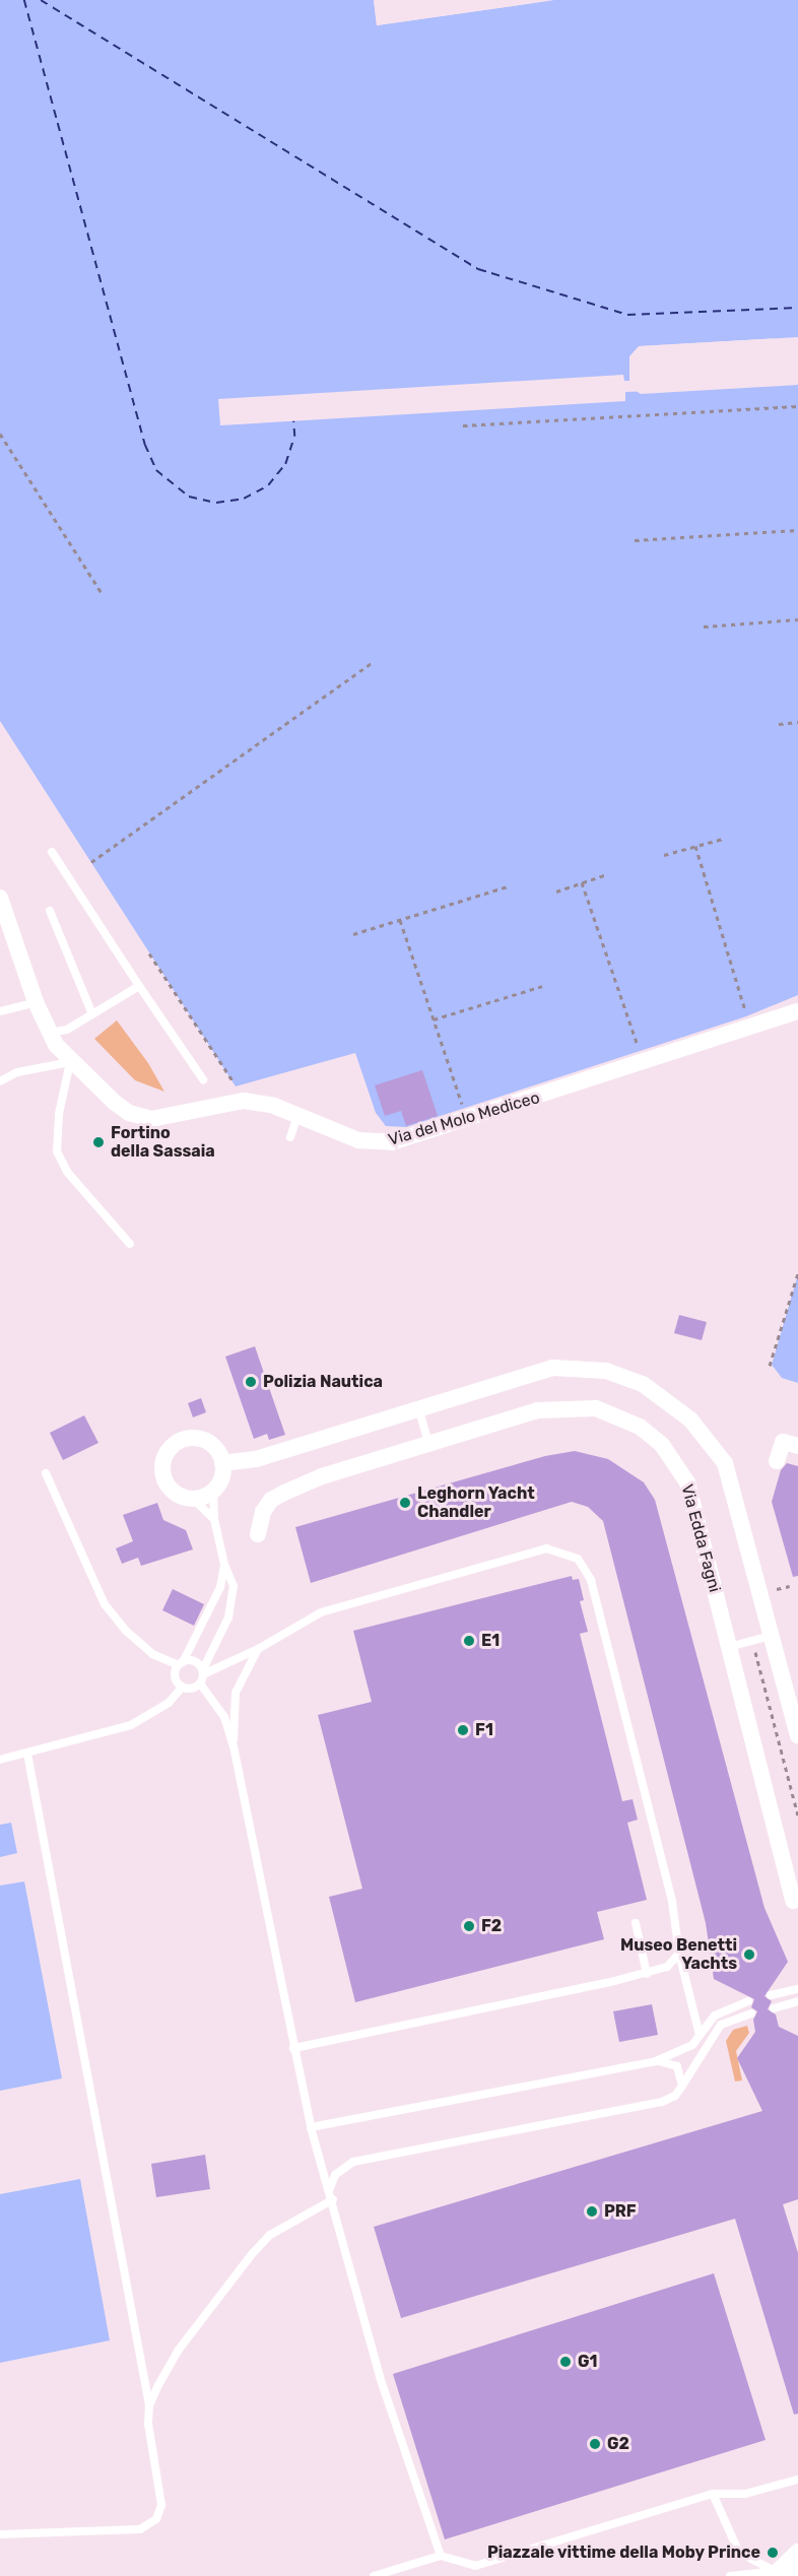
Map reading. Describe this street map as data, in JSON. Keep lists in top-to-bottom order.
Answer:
{
  "streets": {
    "street": ["Via del Molo Mediceo", "Via Edda Fagni"]
  },
  "places": [
    "Fortino della Sassaia",
    "Polizia Nautica",
    "Leghorn Yacht Chandler",
    "E1",
    "F1",
    "F2",
    "Museo Benetti Yachts",
    "PRF",
    "G1",
    "G2",
    "Piazzale vittime della Moby Prince"
  ]
}
